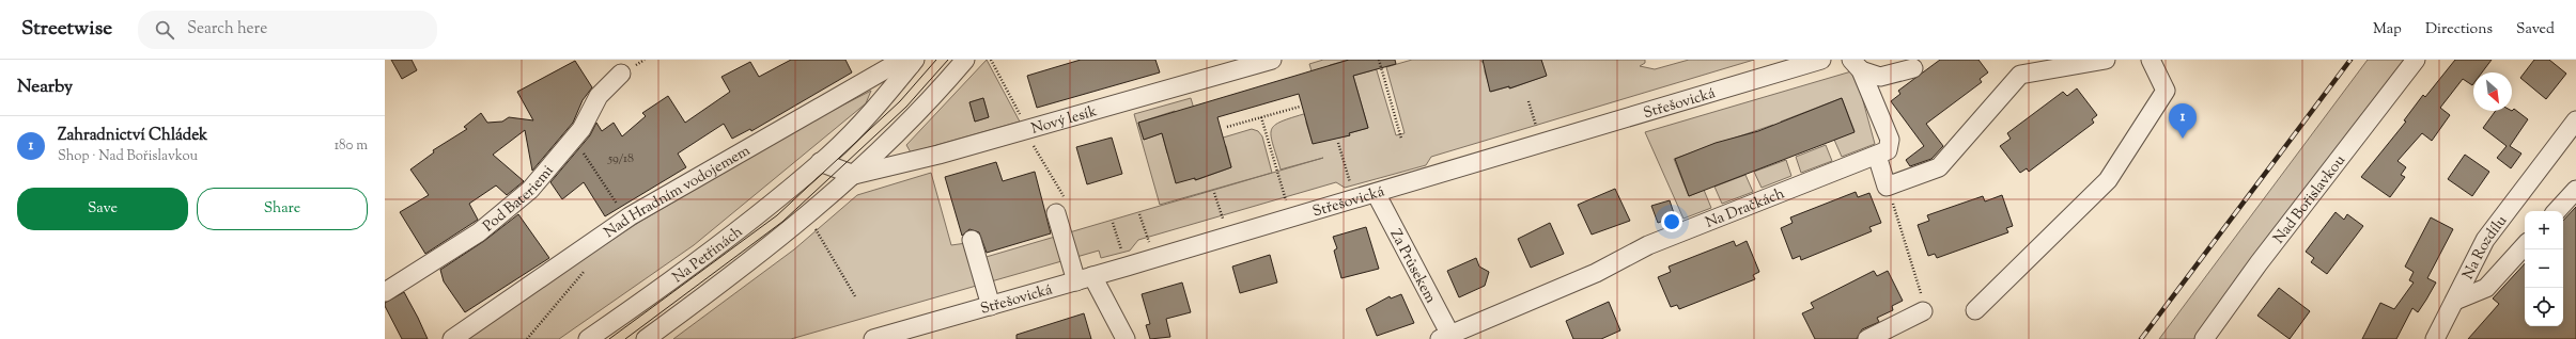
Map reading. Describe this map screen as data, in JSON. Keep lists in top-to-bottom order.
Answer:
{
  "streets": {
    "street": [
      "Střešovická",
      "Nový lesík",
      "Nad Hradním vodojemem",
      "Pod Bateriemi",
      "Nad Bořislavkou",
      "Na Dračkách",
      "Na Rozdílu",
      "Na Petřinách",
      "Za Průsekem"
    ]
  },
  "crossings": [
    ["Střešovická", "Za Průsekem"],
    ["Nad Hradním vodojemem", "Na Petřinách"],
    ["Na Dračkách", "Za Průsekem"]
  ],
  "house_numbers": ["59/18"],
  "north": "bottom right",
  "page": {
    "header": "Streetwise",
    "search": "Search here",
    "nav": ["Map", "Directions", "Saved"],
    "heading": "Nearby",
    "pins": "1",
    "list": [
      {
        "mark": "1",
        "name": "Zahradnictví Chládek",
        "note": "Shop · Nad Bořislavkou",
        "value": "180 m"
      }
    ],
    "buttons": ["Save", "Share"],
    "map_buttons": ["+", "−"]
  }
}
